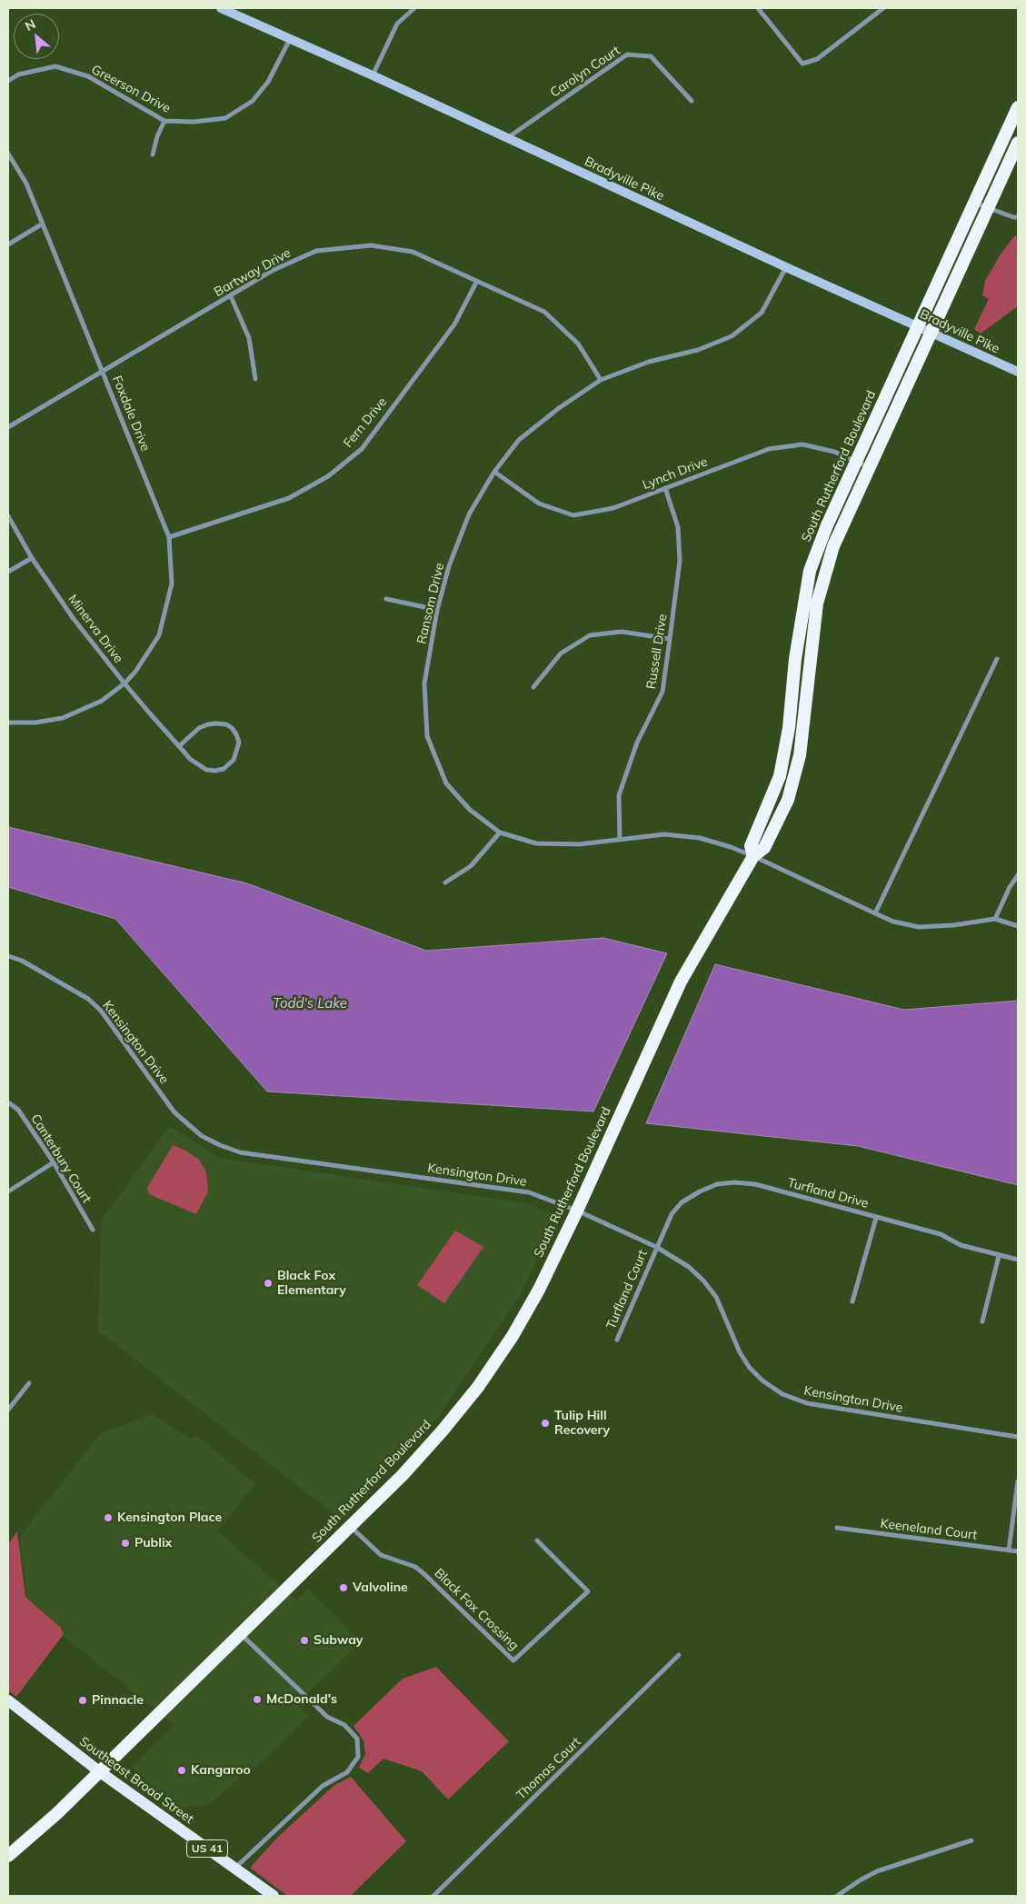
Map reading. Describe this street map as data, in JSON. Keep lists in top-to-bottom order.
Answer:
{
  "streets": {
    "highway": ["South Rutherford Boulevard"],
    "main road": ["Bradyville Pike", "Southeast Broad Street", "US 41"],
    "street": [
      "Carolyn Court",
      "Greerson Drive",
      "Bartway Drive",
      "Foxdale Drive",
      "Fern Drive",
      "Lynch Drive",
      "Ransom Drive",
      "Minerva Drive",
      "Russell Drive",
      "Kensington Drive",
      "Canterbury Court",
      "Turfland Drive",
      "Turfland Court",
      "Keeneland Court",
      "Black Fox Crossing",
      "Thomas Court"
    ]
  },
  "crossings": [
    ["Carolyn Court", "Bradyville Pike"],
    ["Greerson Drive", "Bradyville Pike"],
    ["Bradyville Pike", "South Rutherford Boulevard"],
    ["Bradyville Pike", "Ransom Drive"],
    ["Bartway Drive", "Foxdale Drive"],
    ["Bartway Drive", "Fern Drive"],
    ["Bartway Drive", "Ransom Drive"],
    ["Foxdale Drive", "Fern Drive"],
    ["Foxdale Drive", "Minerva Drive"],
    ["South Rutherford Boulevard", "Lynch Drive"],
    ["South Rutherford Boulevard", "Ransom Drive"],
    ["South Rutherford Boulevard", "Kensington Drive"],
    ["South Rutherford Boulevard", "Black Fox Crossing"],
    ["South Rutherford Boulevard", "Southeast Broad Street"],
    ["Lynch Drive", "Ransom Drive"],
    ["Lynch Drive", "Russell Drive"],
    ["Ransom Drive", "Russell Drive"],
    ["Kensington Drive", "Turfland Drive"],
    ["Kensington Drive", "Turfland Court"],
    ["Turfland Drive", "Turfland Court"]
  ],
  "water": ["Todd's Lake"],
  "places": [
    "Black Fox Elementary",
    "Tulip Hill Recovery",
    "Kensington Place",
    "Publix",
    "Valvoline",
    "Subway",
    "McDonald's",
    "Pinnacle",
    "Kangaroo"
  ],
  "north": "top left"
}
